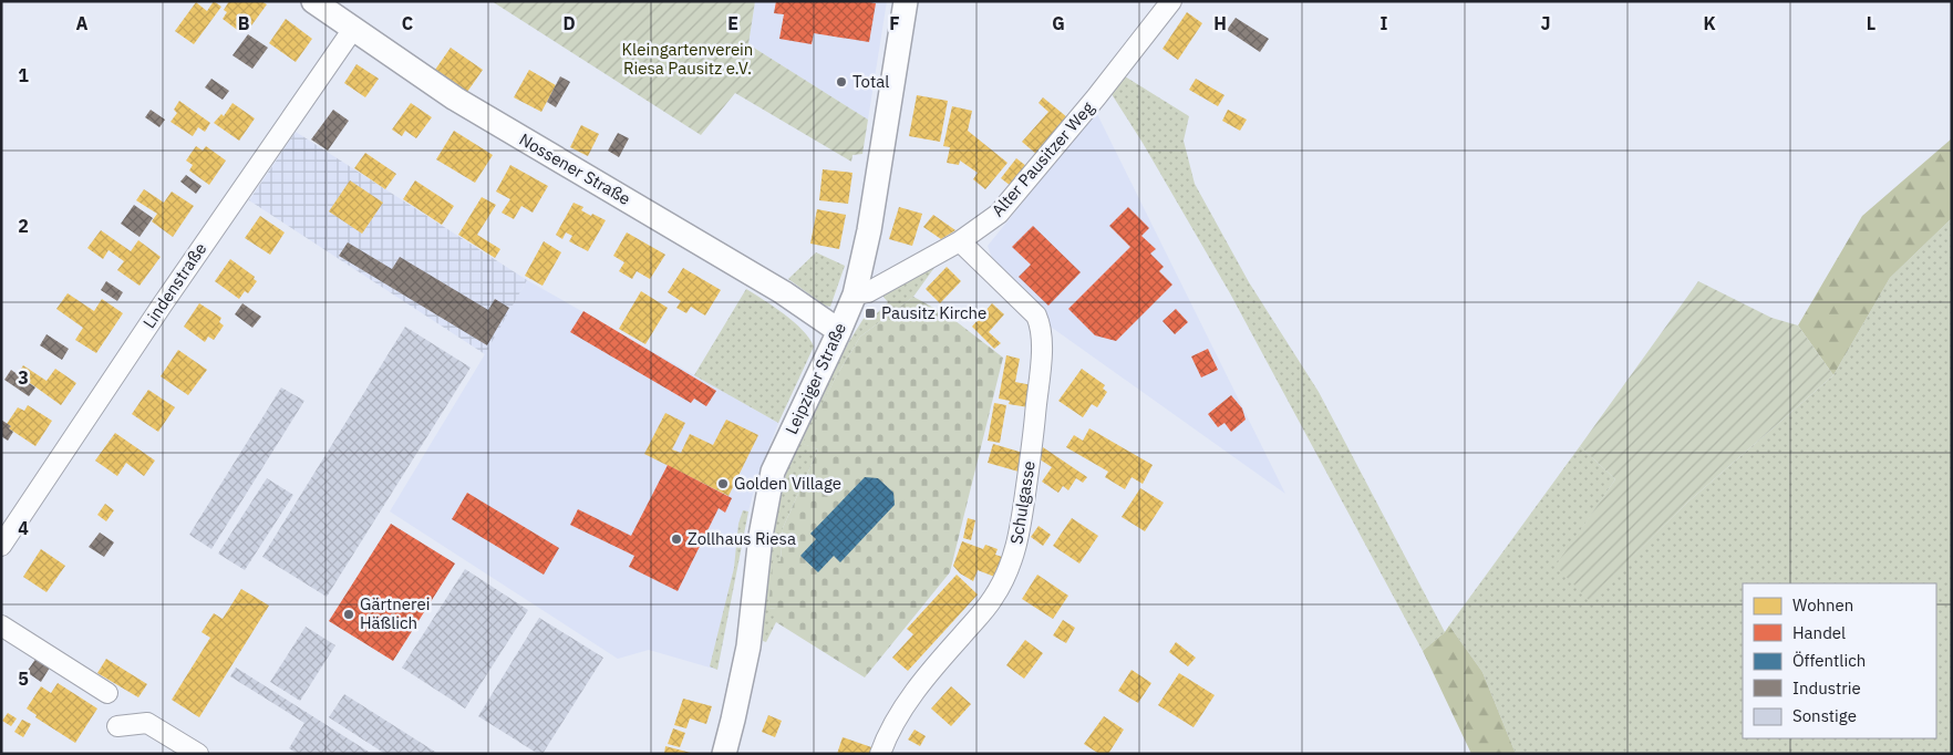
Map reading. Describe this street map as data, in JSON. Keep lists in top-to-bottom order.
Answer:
{
  "streets": {
    "street": [
      "Alter Pausitzer Weg",
      "Nossener Straße",
      "Lindenstraße",
      "Leipziger Straße",
      "Schulgasse"
    ]
  },
  "crossings": [
    ["Alter Pausitzer Weg", "Leipziger Straße"],
    ["Alter Pausitzer Weg", "Schulgasse"],
    ["Nossener Straße", "Lindenstraße"],
    ["Nossener Straße", "Leipziger Straße"]
  ],
  "parks": ["Kleingartenverein Riesa Pausitz e.V."],
  "places": {
    "other": [
      "Total",
      "Golden Village",
      "Zollhaus Riesa",
      "Gärtnerei Häßlich"
    ],
    "transit": ["Pausitz Kirche"]
  },
  "legend": [
    "Wohnen",
    "Handel",
    "Öffentlich",
    "Industrie",
    "Sonstige"
  ],
  "grid": {
    "columns": [
      "A",
      "B",
      "C",
      "D",
      "E",
      "F",
      "G",
      "H",
      "I",
      "J",
      "K",
      "L"
    ],
    "rows": [
      "1",
      "2",
      "3",
      "4",
      "5"
    ]
  }
}
